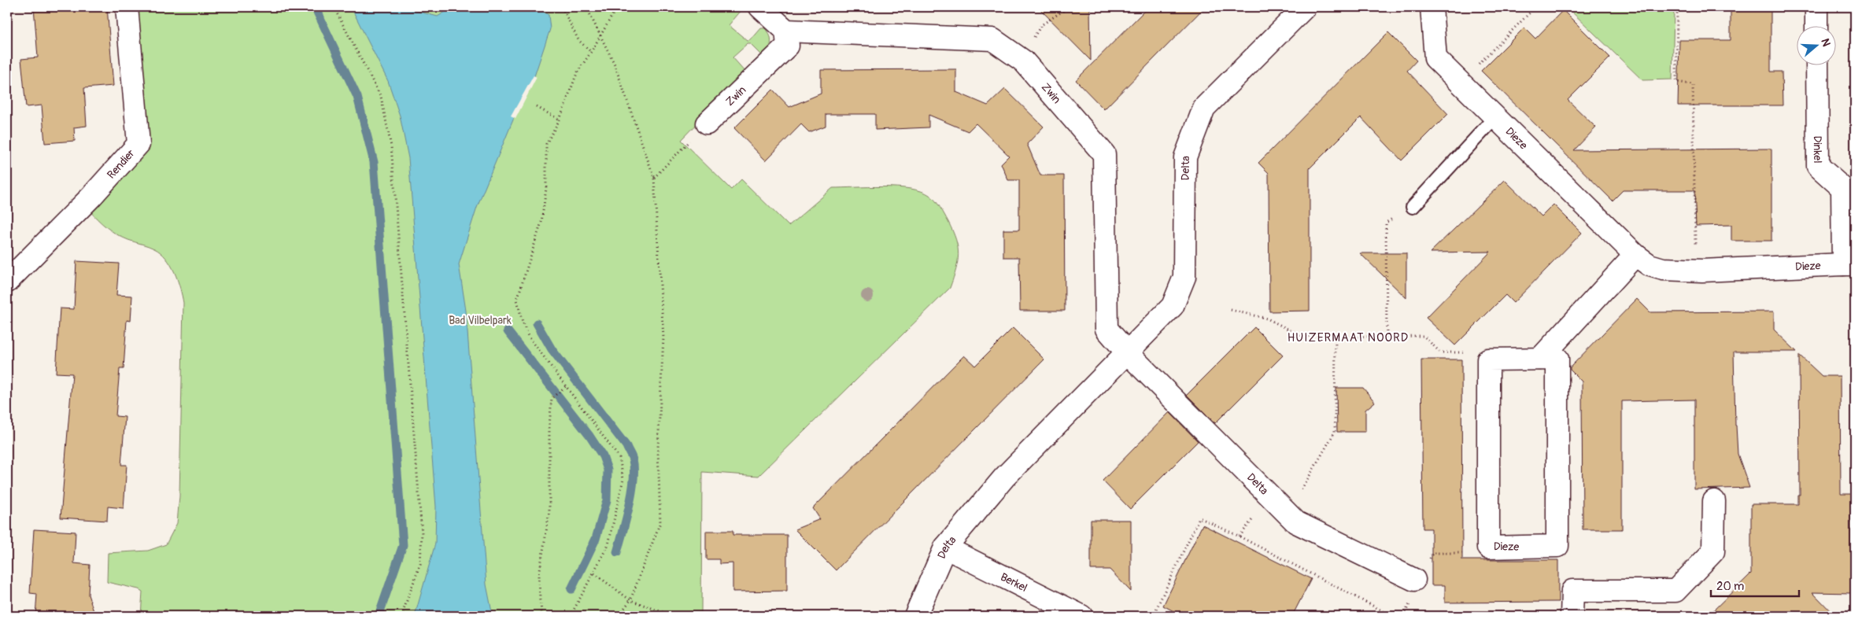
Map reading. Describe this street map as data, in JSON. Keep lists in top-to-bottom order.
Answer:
{
  "streets": {
    "street": [
      "Zwin",
      "Dieze",
      "Dinkel",
      "Rendier",
      "Delta",
      "Berkel"
    ]
  },
  "crossings": [
    ["Zwin", "Delta"],
    ["Dieze", "Dinkel"],
    ["Delta", "Berkel"]
  ],
  "districts": ["HUIZERMAAT NOORD"],
  "parks": ["Bad Vilbelpark"],
  "scale_bar": "20 m",
  "north": "right"
}
